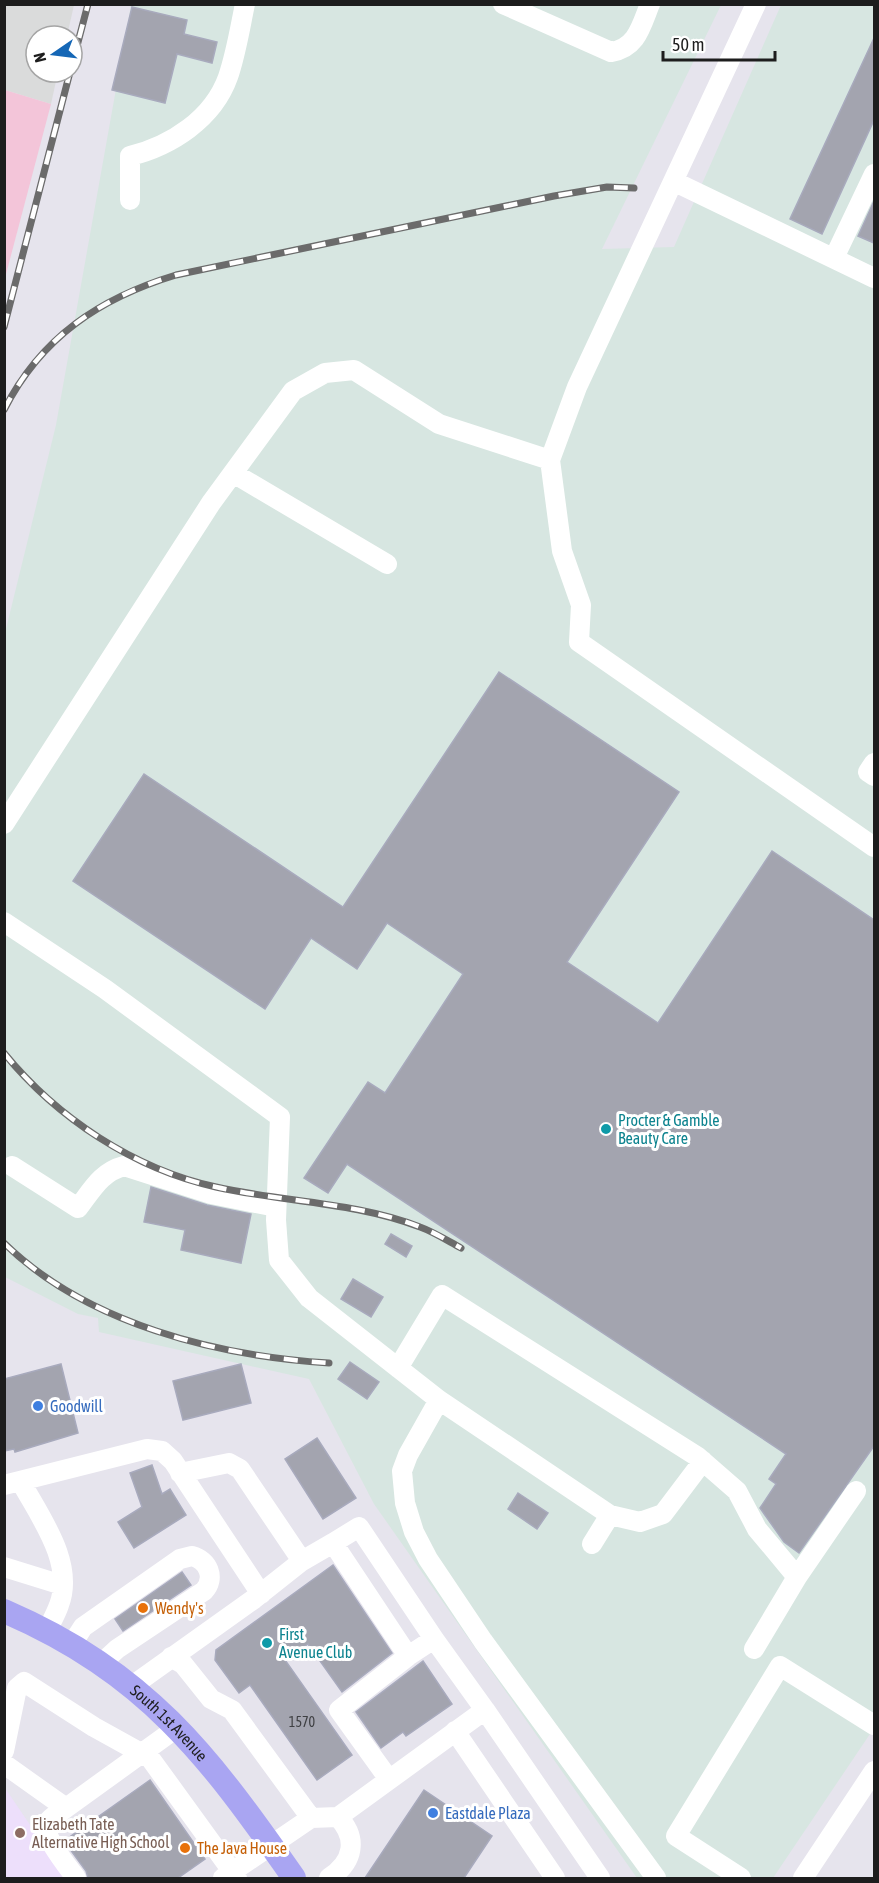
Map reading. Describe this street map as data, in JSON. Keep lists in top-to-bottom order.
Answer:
{
  "streets": {
    "main road": ["South 1st Avenue"]
  },
  "places": [
    "Procter & Gamble Beauty Care",
    "Goodwill",
    "Wendy's",
    "First Avenue Club",
    "Eastdale Plaza",
    "Elizabeth Tate Alternative High School",
    "The Java House"
  ],
  "house_numbers": ["1570"],
  "scale_bar": "50 m",
  "north": "left"
}
